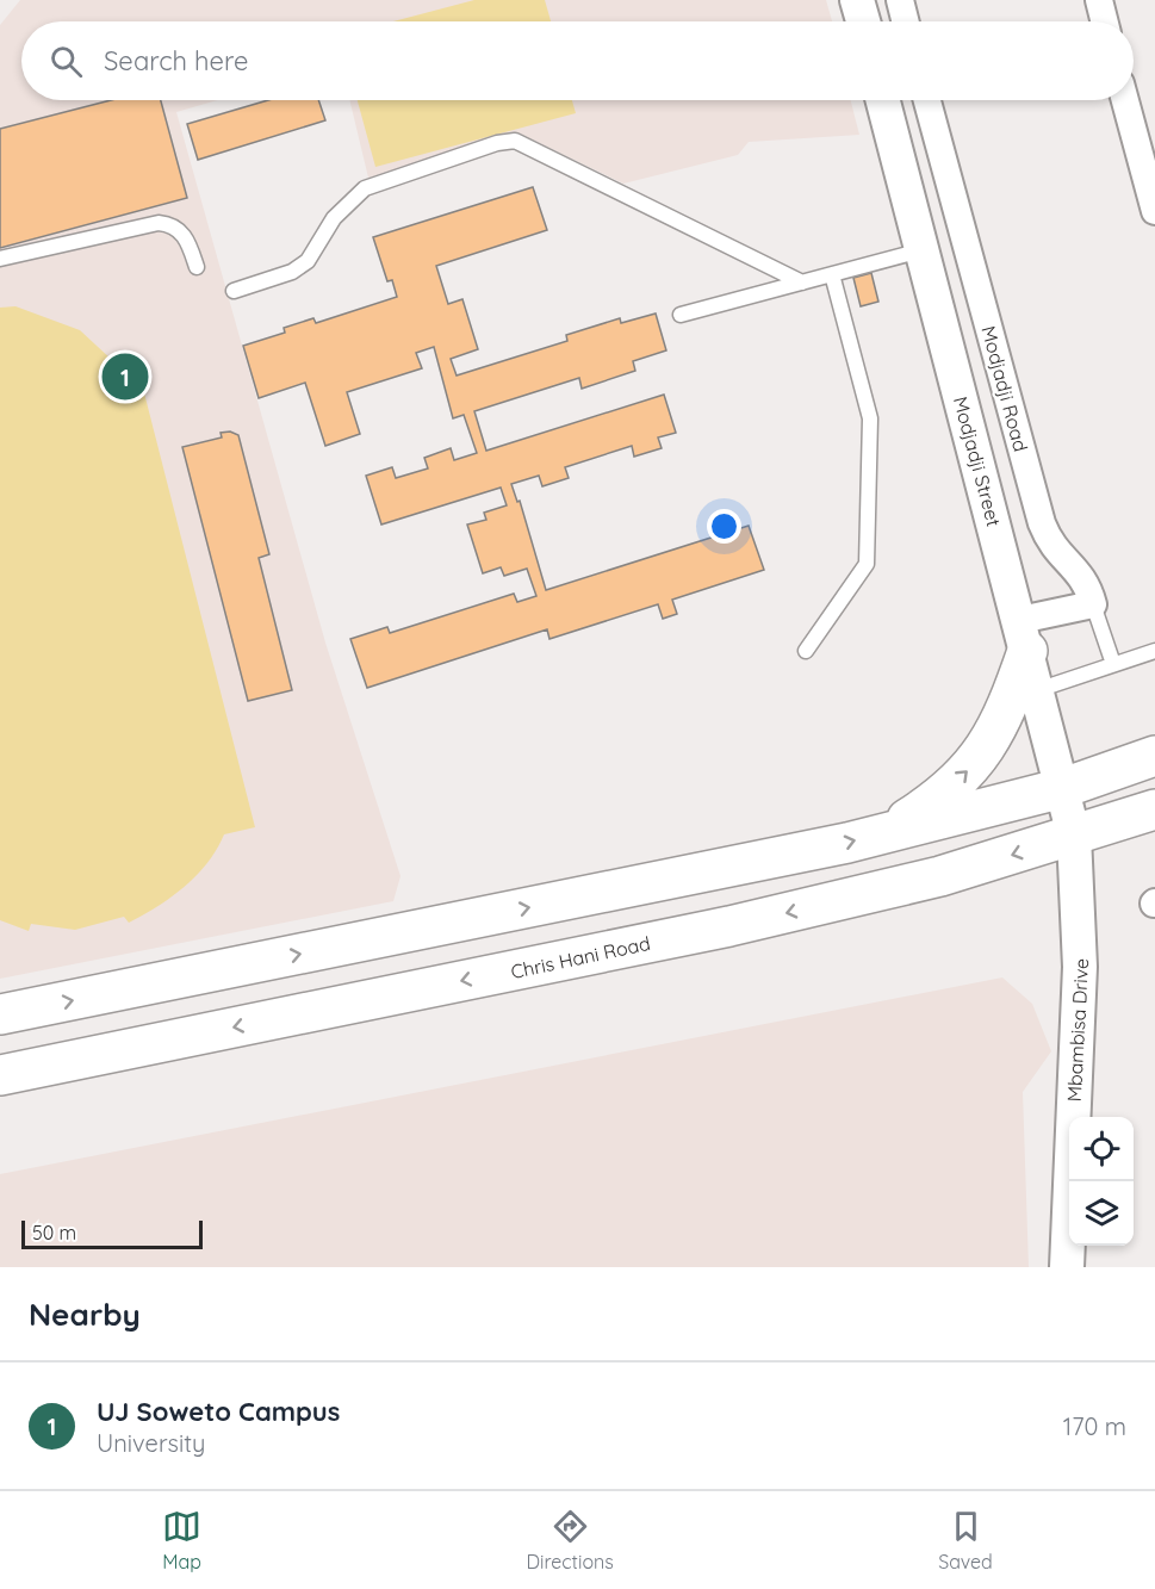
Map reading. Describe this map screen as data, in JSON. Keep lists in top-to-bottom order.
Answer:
{
  "streets": {
    "main road": ["Chris Hani Road"],
    "street": ["Modjadji Road", "Modjadji Street", "Mbambisa Drive"]
  },
  "crossings": [
    ["Modjadji Street", "Chris Hani Road"],
    ["Modjadji Street", "Mbambisa Drive"],
    ["Chris Hani Road", "Mbambisa Drive"]
  ],
  "scale_bar": "50 m",
  "page": {
    "search": "Search here",
    "pins": "1",
    "scale": "50 m",
    "heading": "Nearby",
    "list": [
      {
        "mark": "1",
        "name": "UJ Soweto Campus",
        "note": "University",
        "value": "170 m"
      }
    ],
    "nav": ["Map", "Directions", "Saved"]
  }
}
